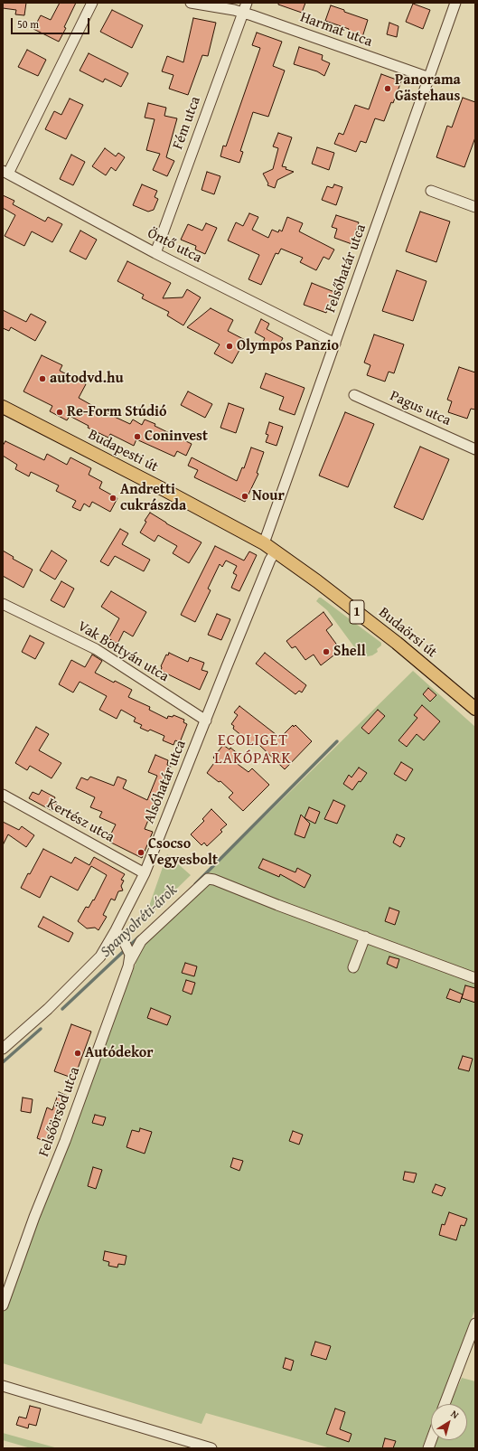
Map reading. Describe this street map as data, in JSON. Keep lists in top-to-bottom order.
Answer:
{
  "streets": {
    "main road": ["Budapesti út", "1", "Budaörsi út"],
    "street": [
      "Harmat utca",
      "Fém utca",
      "Öntő utca",
      "Felsőhatár utca",
      "Pagus utca",
      "Vak Bottyán utca",
      "Alsóhatár utca",
      "Kertész utca",
      "Felsőörsöd utca"
    ]
  },
  "crossings": [
    ["Harmat utca", "Fém utca"],
    ["Harmat utca", "Felsőhatár utca"],
    ["Fém utca", "Öntő utca"],
    ["Öntő utca", "Felsőhatár utca"],
    ["Felsőhatár utca", "Budapesti út"],
    ["Budapesti út", "Budaörsi út"],
    ["Budapesti út", "Alsóhatár utca"],
    ["Budaörsi út", "Alsóhatár utca"],
    ["Vak Bottyán utca", "Alsóhatár utca"],
    ["Alsóhatár utca", "Kertész utca"]
  ],
  "districts": ["ECOLIGET LAKÓPARK"],
  "water": ["Spanyolréti-árok"],
  "places": [
    "Panorama Gästehaus",
    "Olympos Panzio",
    "autodvd.hu",
    "Re-Form Stúdió",
    "Coninvest",
    "Nour",
    "Andretti cukrászda",
    "Shell",
    "Csocso Vegyesbolt",
    "Autódekor"
  ],
  "scale_bar": "50 m",
  "north": "top right"
}
